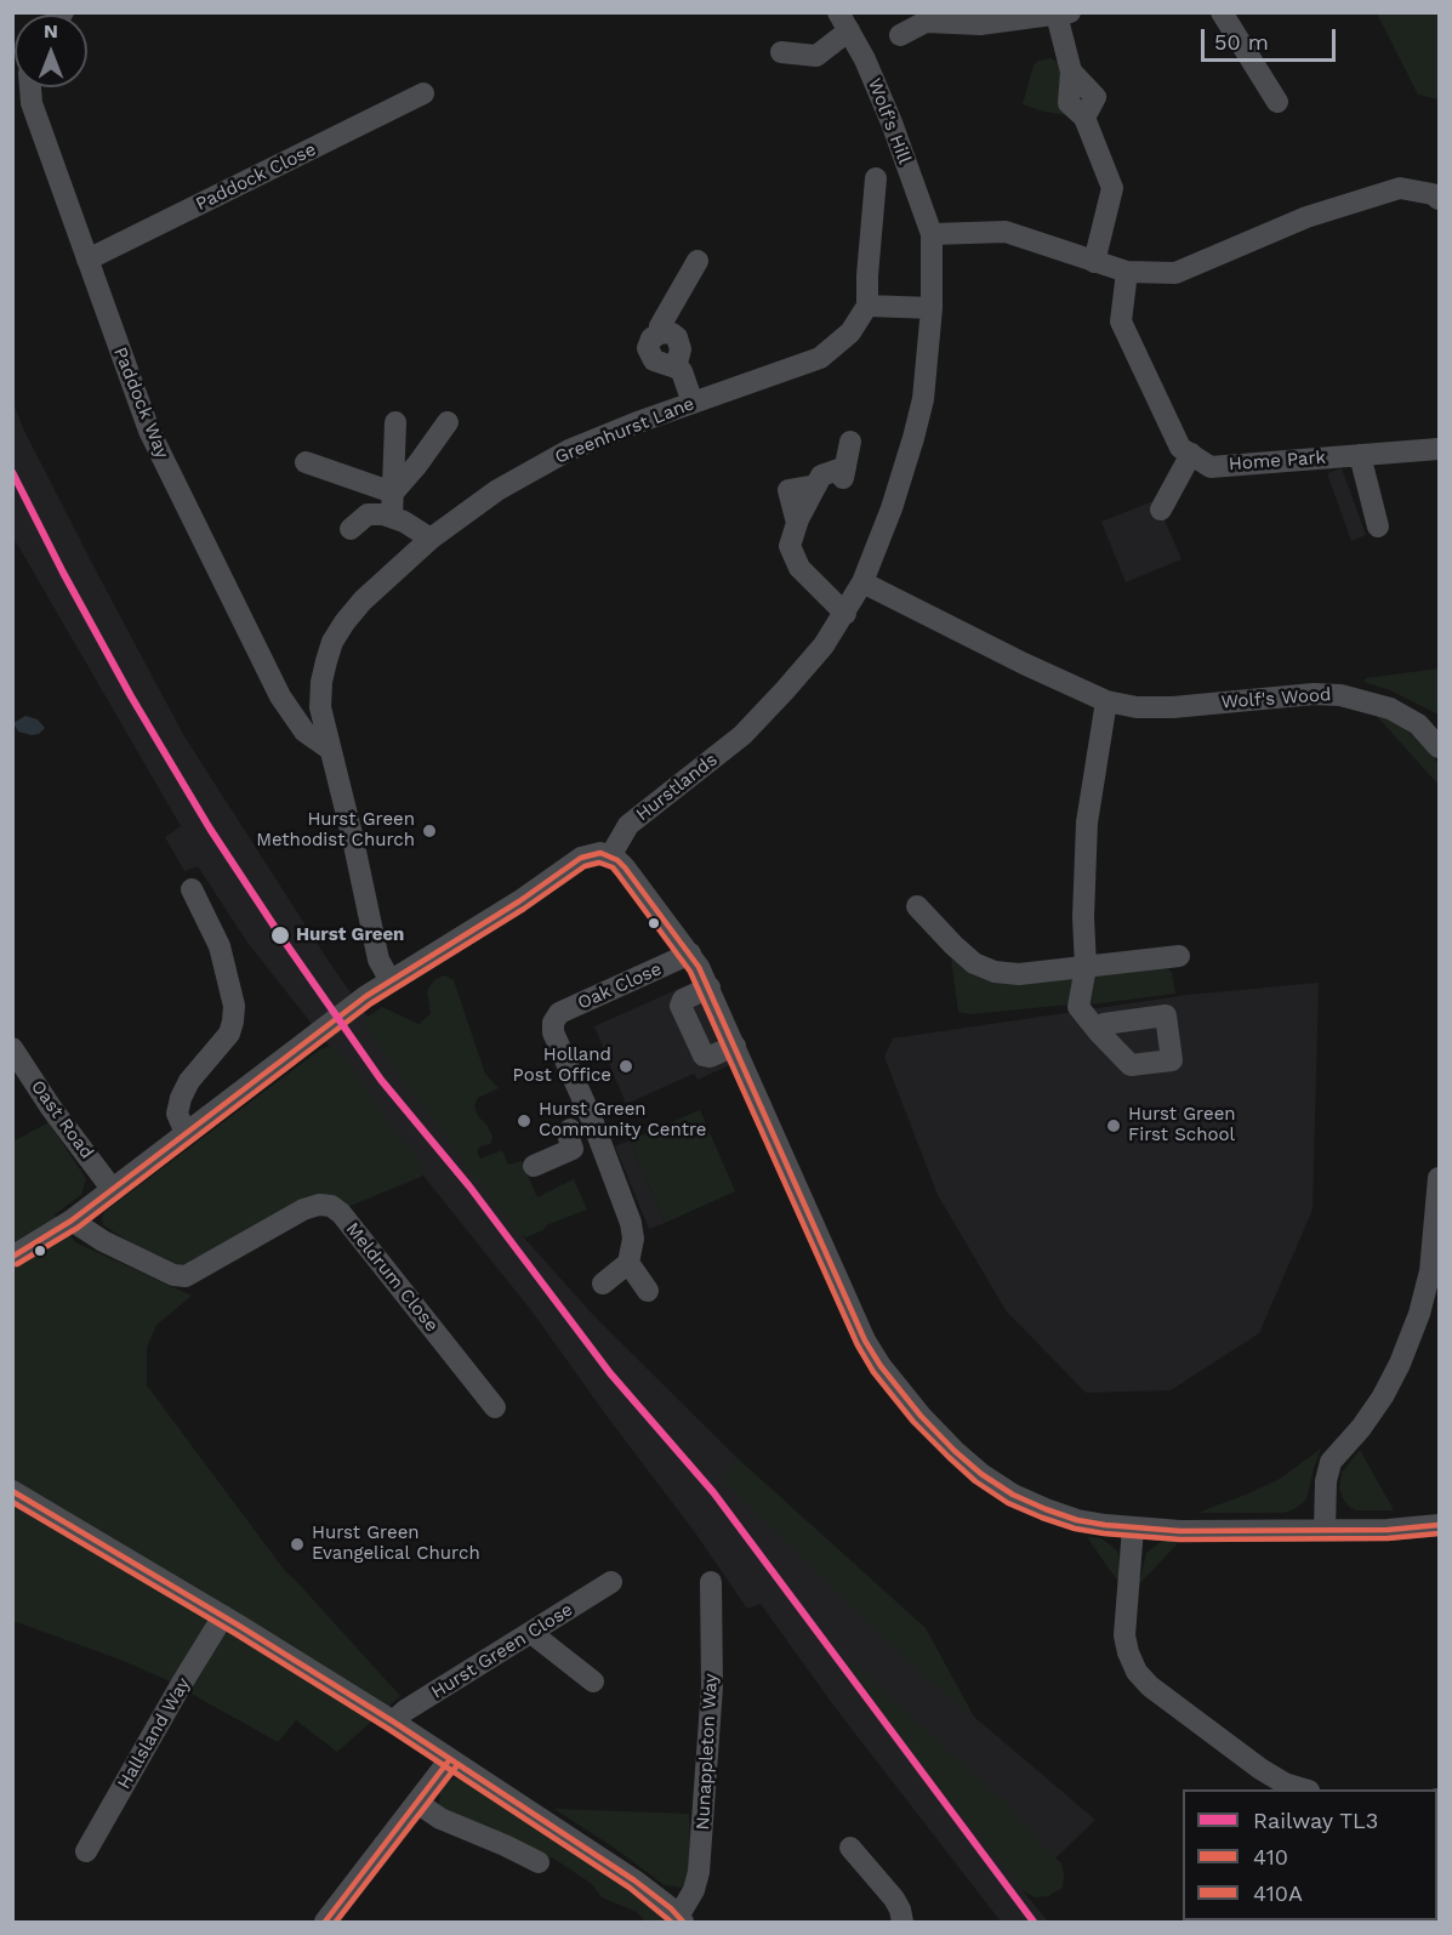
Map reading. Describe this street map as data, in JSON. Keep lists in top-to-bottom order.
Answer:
{
  "streets": {
    "street": [
      "Wolf's Hill",
      "Paddock Close",
      "Paddock Way",
      "Greenhurst Lane",
      "Home Park",
      "Wolf's Wood",
      "Hurstlands",
      "Oak Close",
      "Oast Road",
      "Meldrum Close",
      "Hurst Green Close",
      "Hallsland Way",
      "Nunappleton Way"
    ]
  },
  "crossings": [
    ["Wolf's Hill", "Hurstlands"],
    ["Paddock Close", "Paddock Way"],
    ["Paddock Way", "Greenhurst Lane"],
    ["Wolf's Wood", "Hurstlands"]
  ],
  "places": [
    "Hurst Green Methodist Church",
    "Hurst Green",
    "Holland Post Office",
    "Hurst Green Community Centre",
    "Hurst Green First School",
    "Hurst Green Evangelical Church"
  ],
  "lines": ["rail line TL3", "transit line 410", "transit line 410A"],
  "legend": ["Railway TL3", "410", "410A"],
  "scale_bar": "50 m",
  "north": "top"
}
